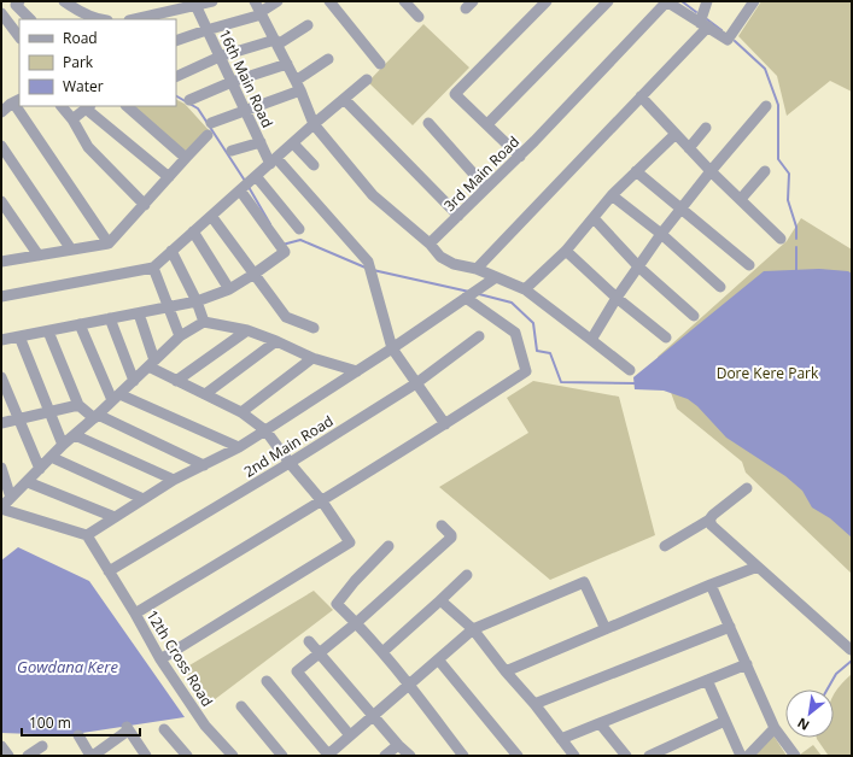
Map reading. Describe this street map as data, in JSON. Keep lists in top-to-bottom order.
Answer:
{
  "streets": {
    "street": [
      "16th Main Road",
      "3rd Main Road",
      "2nd Main Road",
      "12th Cross Road"
    ]
  },
  "crossings": [
    ["2nd Main Road", "12th Cross Road"]
  ],
  "water": ["Gowdana Kere"],
  "parks": ["Dore Kere Park"],
  "legend": ["Road", "Park", "Water"],
  "scale_bar": "100 m",
  "north": "bottom left"
}
